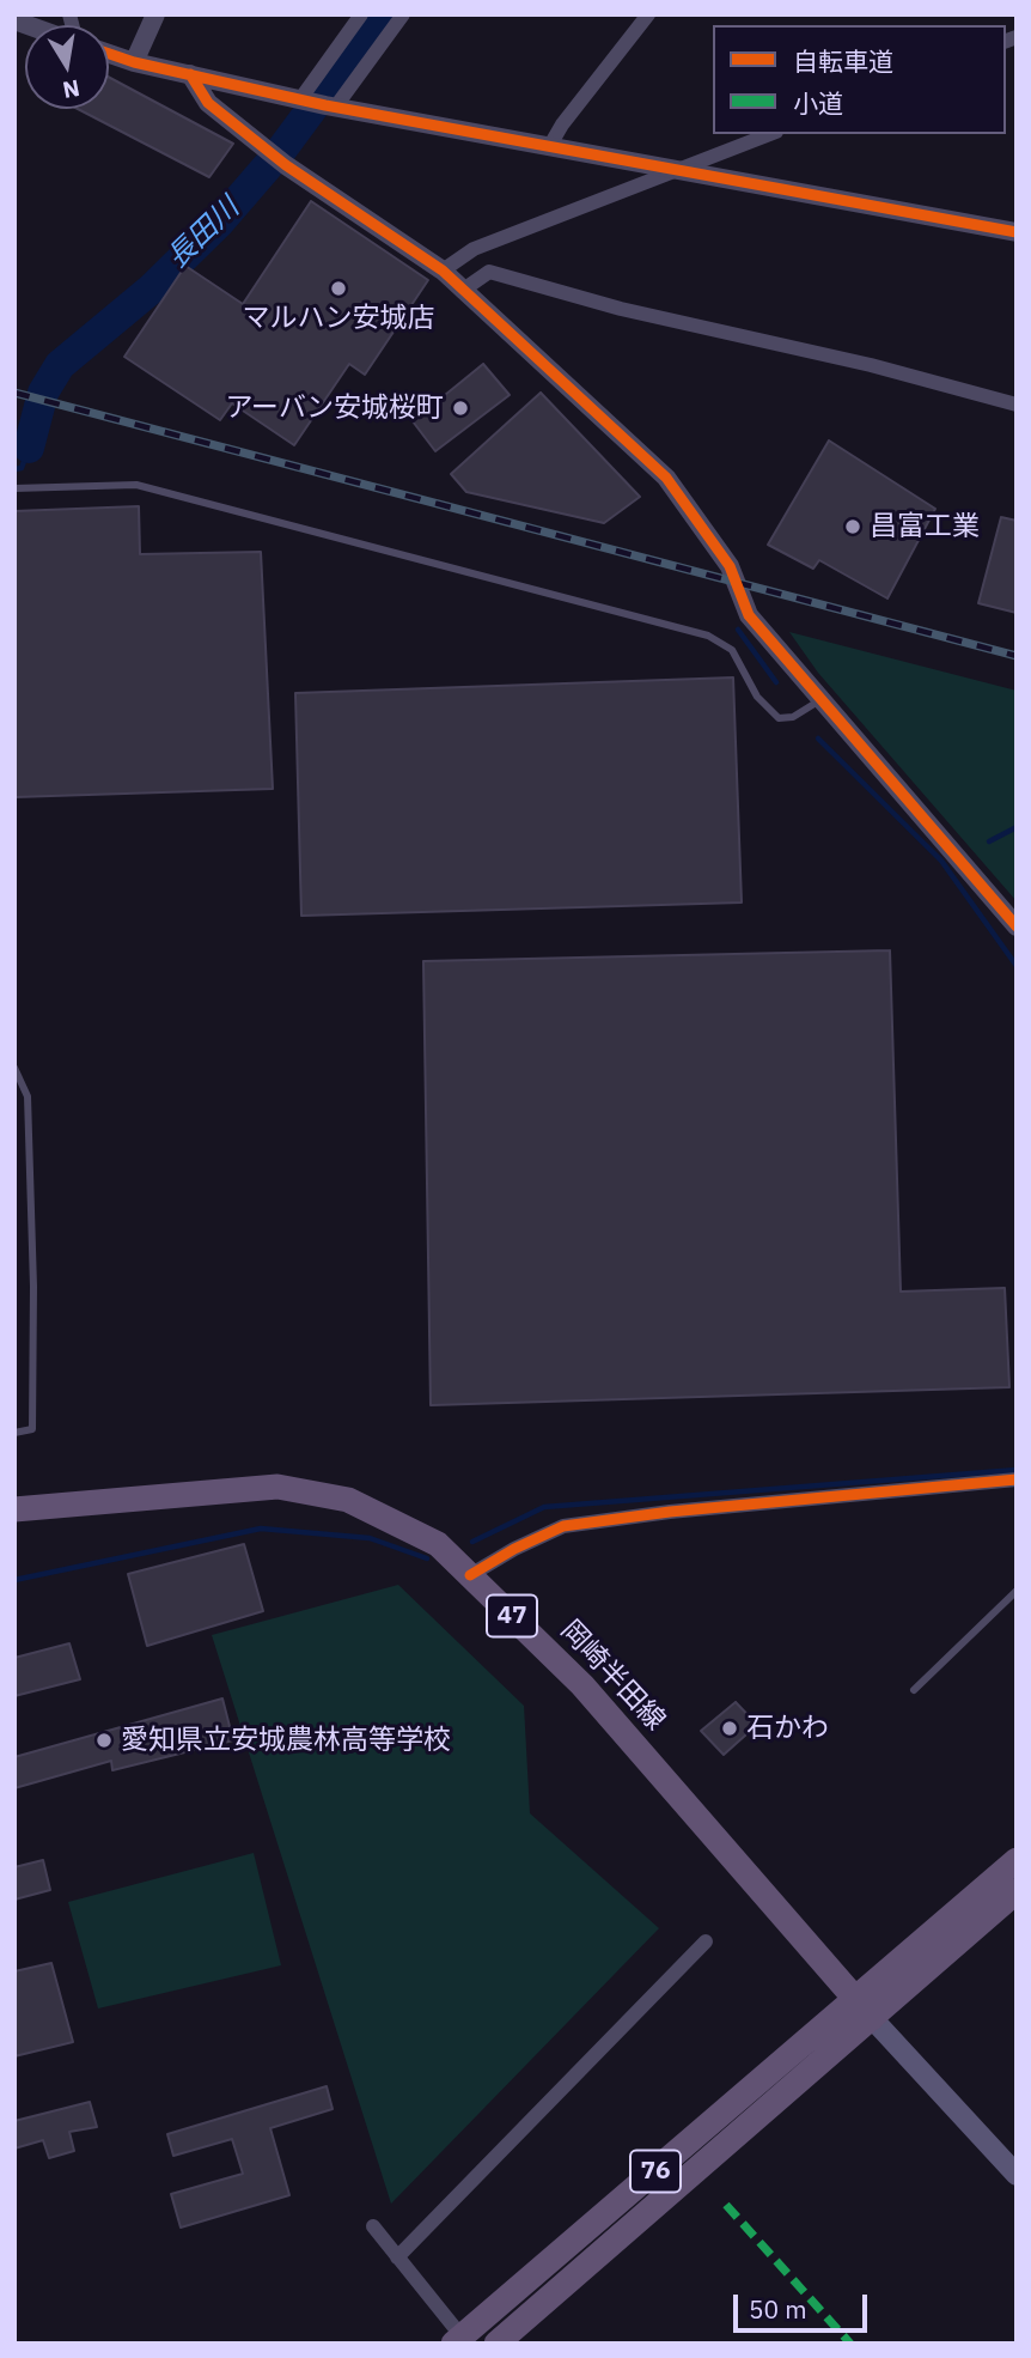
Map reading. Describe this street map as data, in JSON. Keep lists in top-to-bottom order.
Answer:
{
  "streets": {
    "main road": ["47", "岡崎半田線", "76"]
  },
  "crossings": [
    ["岡崎半田線", "76"]
  ],
  "water": ["長田川"],
  "places": [
    "マルハン安城店",
    "アーバン安城桜町",
    "昌富工業",
    "石かわ",
    "愛知県立安城農林高等学校"
  ],
  "legend": ["自転車道", "小道"],
  "scale_bar": "50 m",
  "north": "bottom"
}
